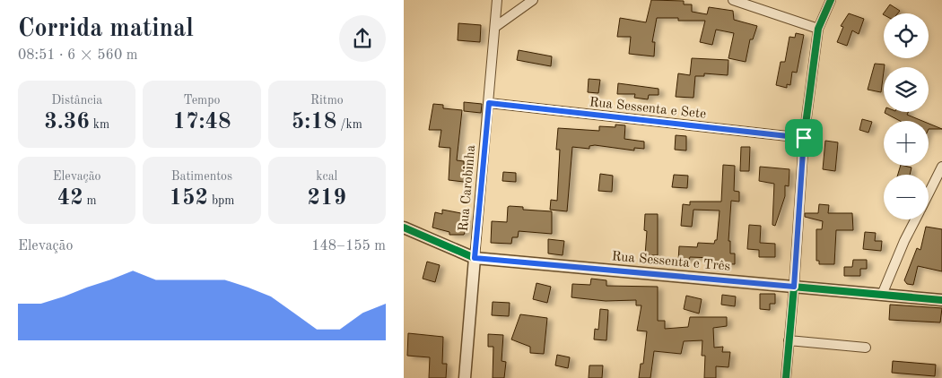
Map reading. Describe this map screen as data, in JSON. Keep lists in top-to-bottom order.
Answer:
{
  "streets": {
    "street": ["Rua Sessenta e Sete", "Rua Carobinha", "Rua Sessenta e Três"]
  },
  "crossings": [
    ["Rua Sessenta e Sete", "Rua Carobinha"],
    ["Rua Carobinha", "Rua Sessenta e Três"]
  ],
  "page": {
    "heading": ["Corrida matinal", "08:51 · 6 × 560 m"],
    "map_buttons": ["+", "−"],
    "stats": [
      ["Distância", "3.36 km"],
      ["Tempo", "17:48"],
      ["Ritmo", "5:18 /km"],
      ["Elevação", "42 m"],
      ["Batimentos", "152 bpm"],
      ["kcal", "219"]
    ],
    "chart": ["Elevação", "148–155 m"]
  }
}
